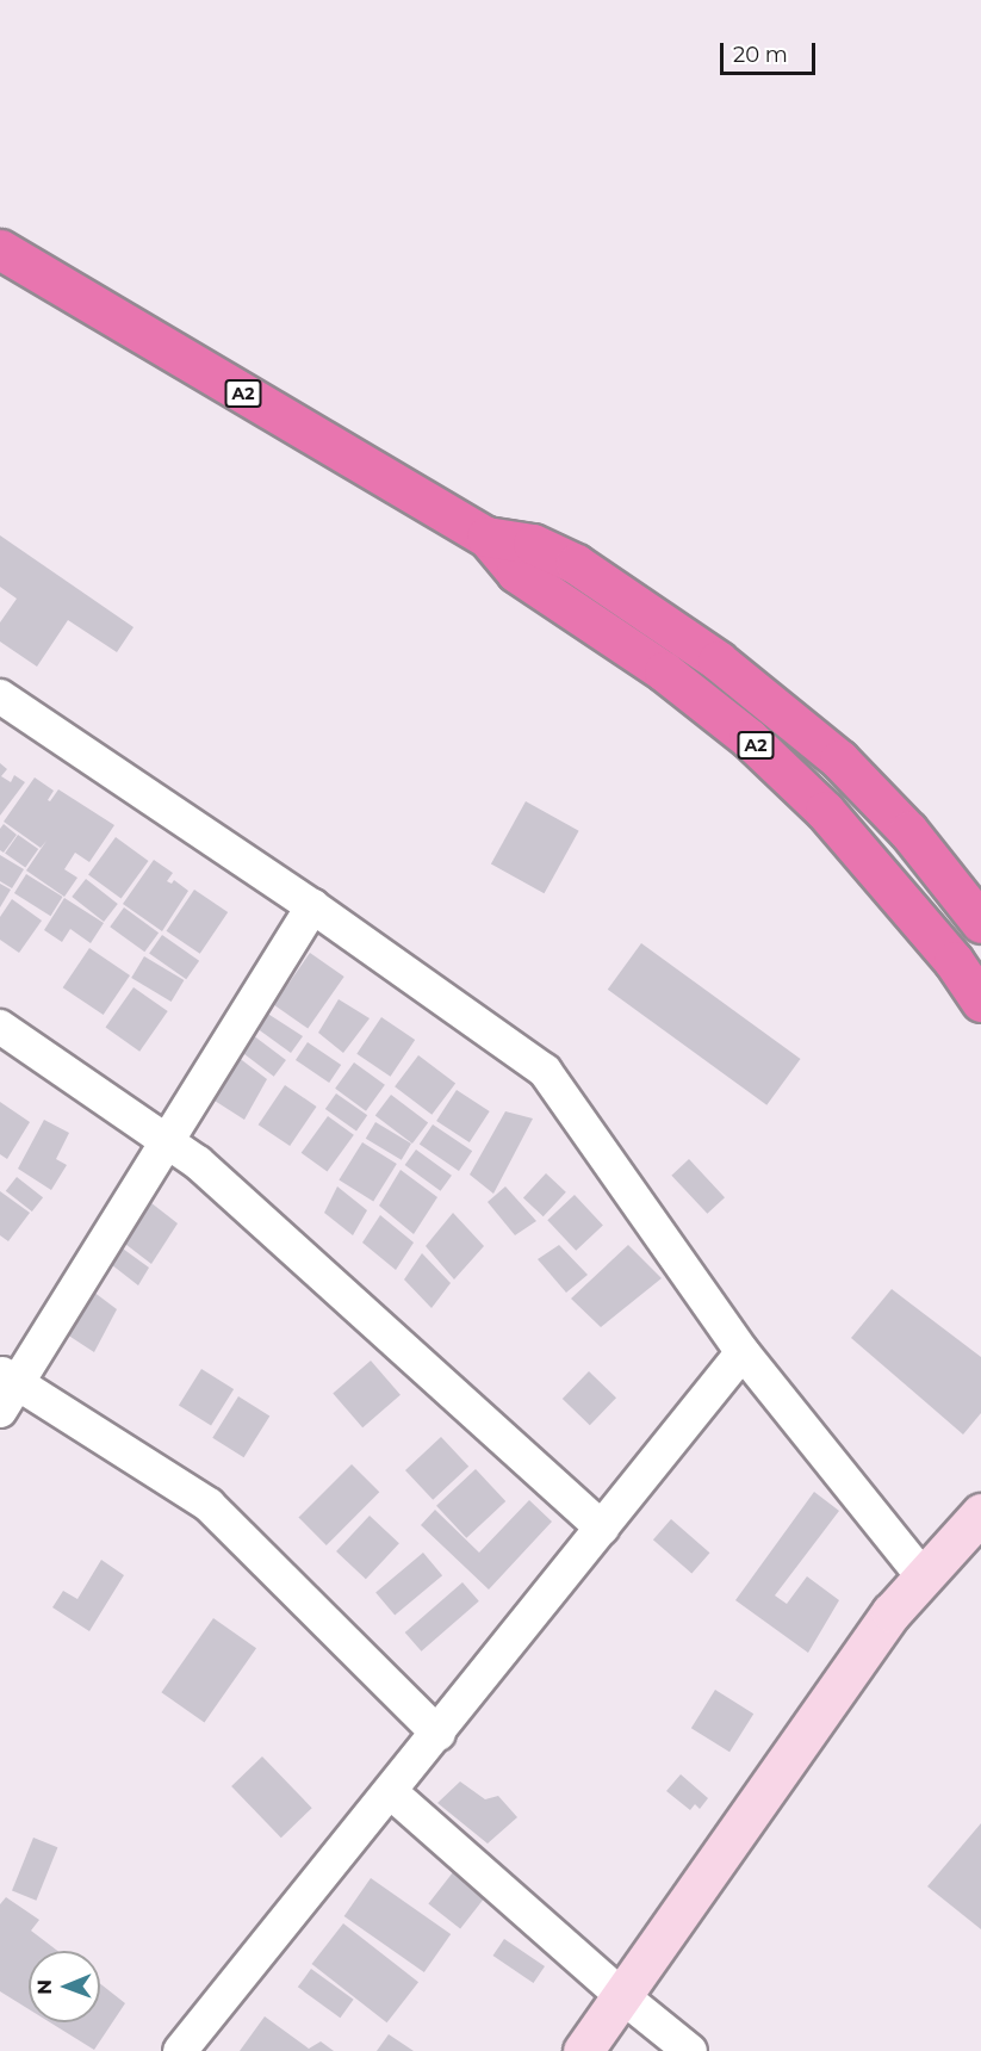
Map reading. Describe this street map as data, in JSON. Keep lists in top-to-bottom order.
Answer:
{
  "streets": {
    "highway": ["A2"]
  },
  "scale_bar": "20 m",
  "north": "left"
}
